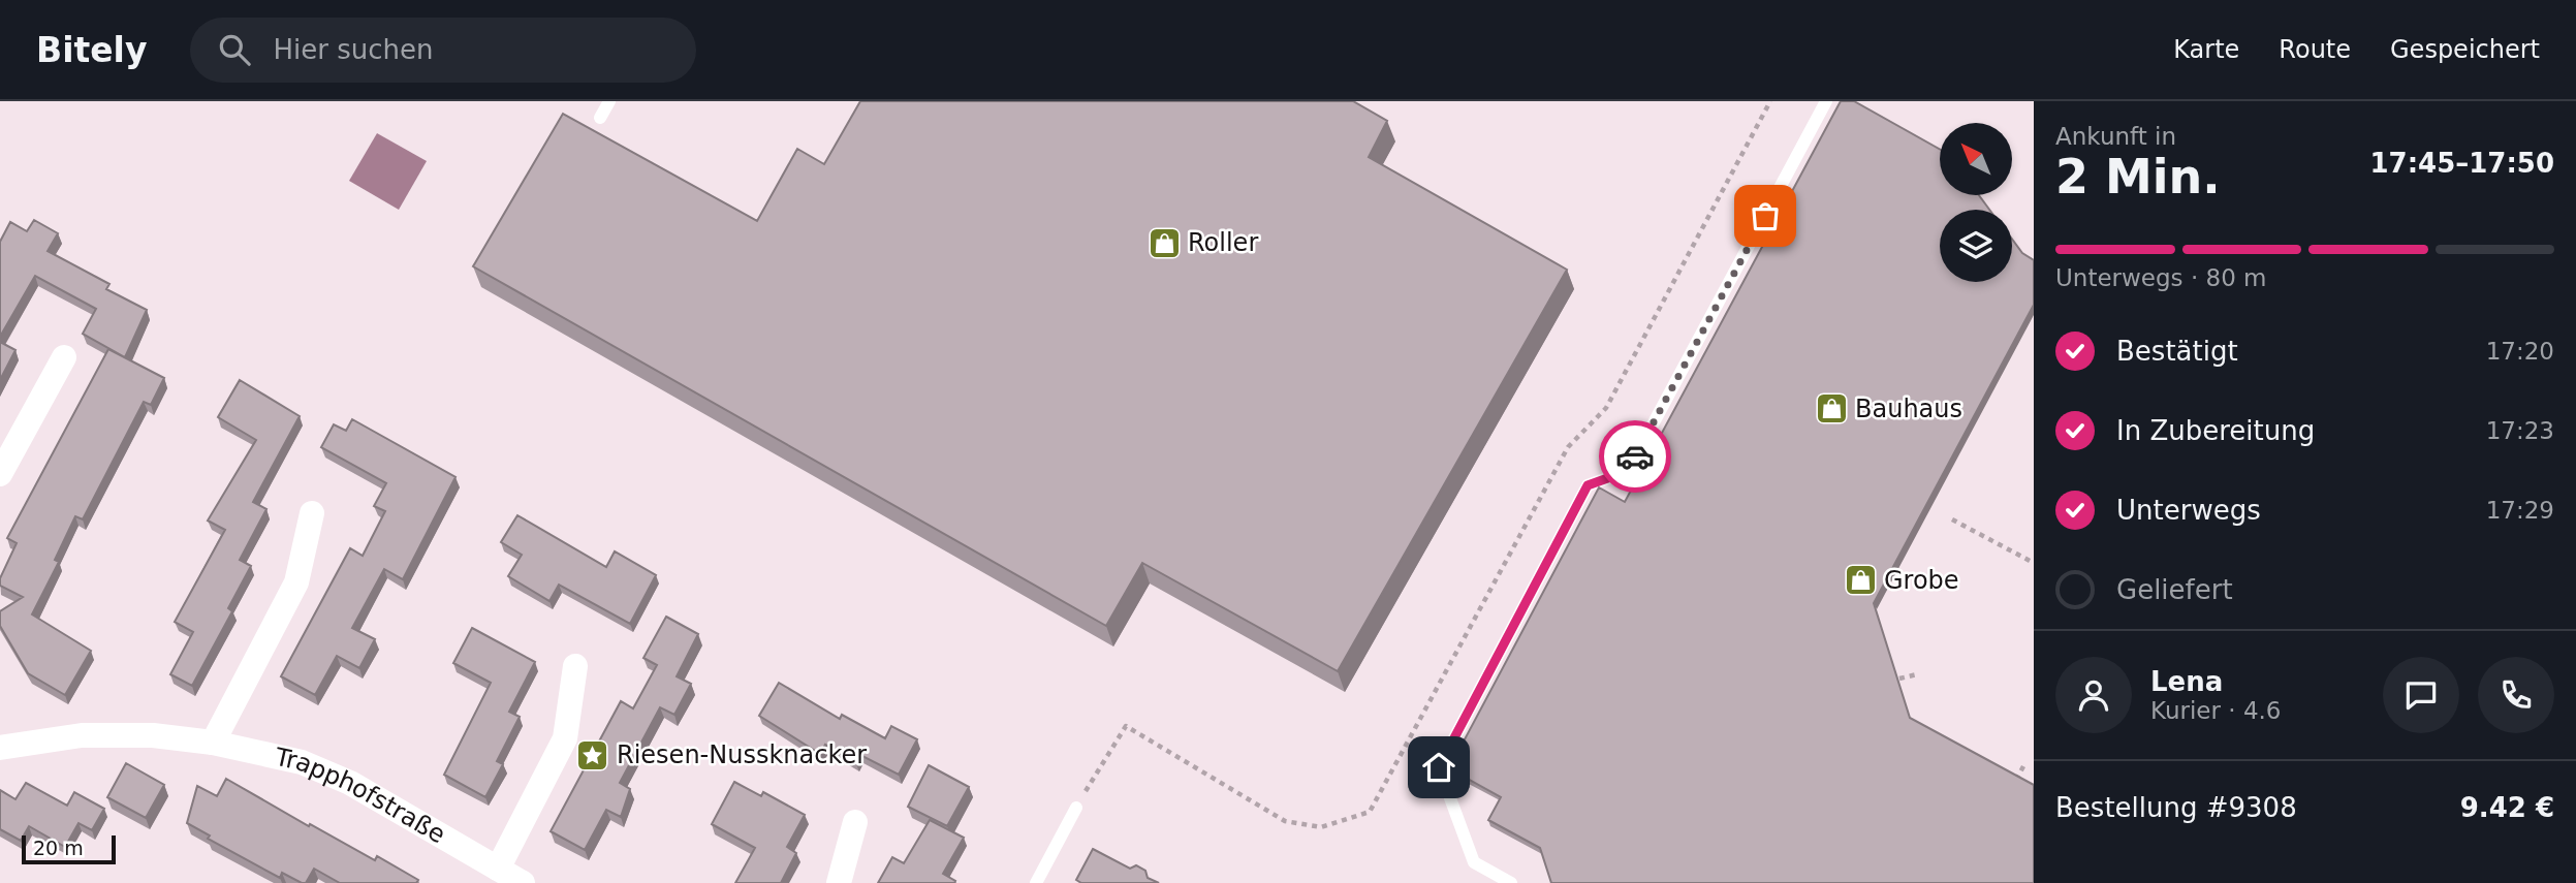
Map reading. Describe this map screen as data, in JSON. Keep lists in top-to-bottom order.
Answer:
{
  "streets": {
    "street": ["Trapphofstraße"]
  },
  "places": {
    "shop": ["Roller", "Bauhaus", "Grobe"],
    "place": ["Riesen-Nussknacker"]
  },
  "scale_bar": "20 m",
  "north": "top left",
  "page": {
    "header": "Bitely",
    "search": "Hier suchen",
    "nav": ["Karte", "Route", "Gespeichert"],
    "heading": ["2 Min.", "Ankunft in", "17:45–17:50"],
    "panel": [
      "Lena",
      "Kurier · 4.6",
      "Bestellung #9308",
      "9.42 €"
    ],
    "bar": "Unterwegs · 80 m",
    "list": [
      ["Bestätigt", "17:20"],
      ["In Zubereitung", "17:23"],
      ["Unterwegs", "17:29"],
      "Geliefert"
    ],
    "scale": "20 m"
  }
}
